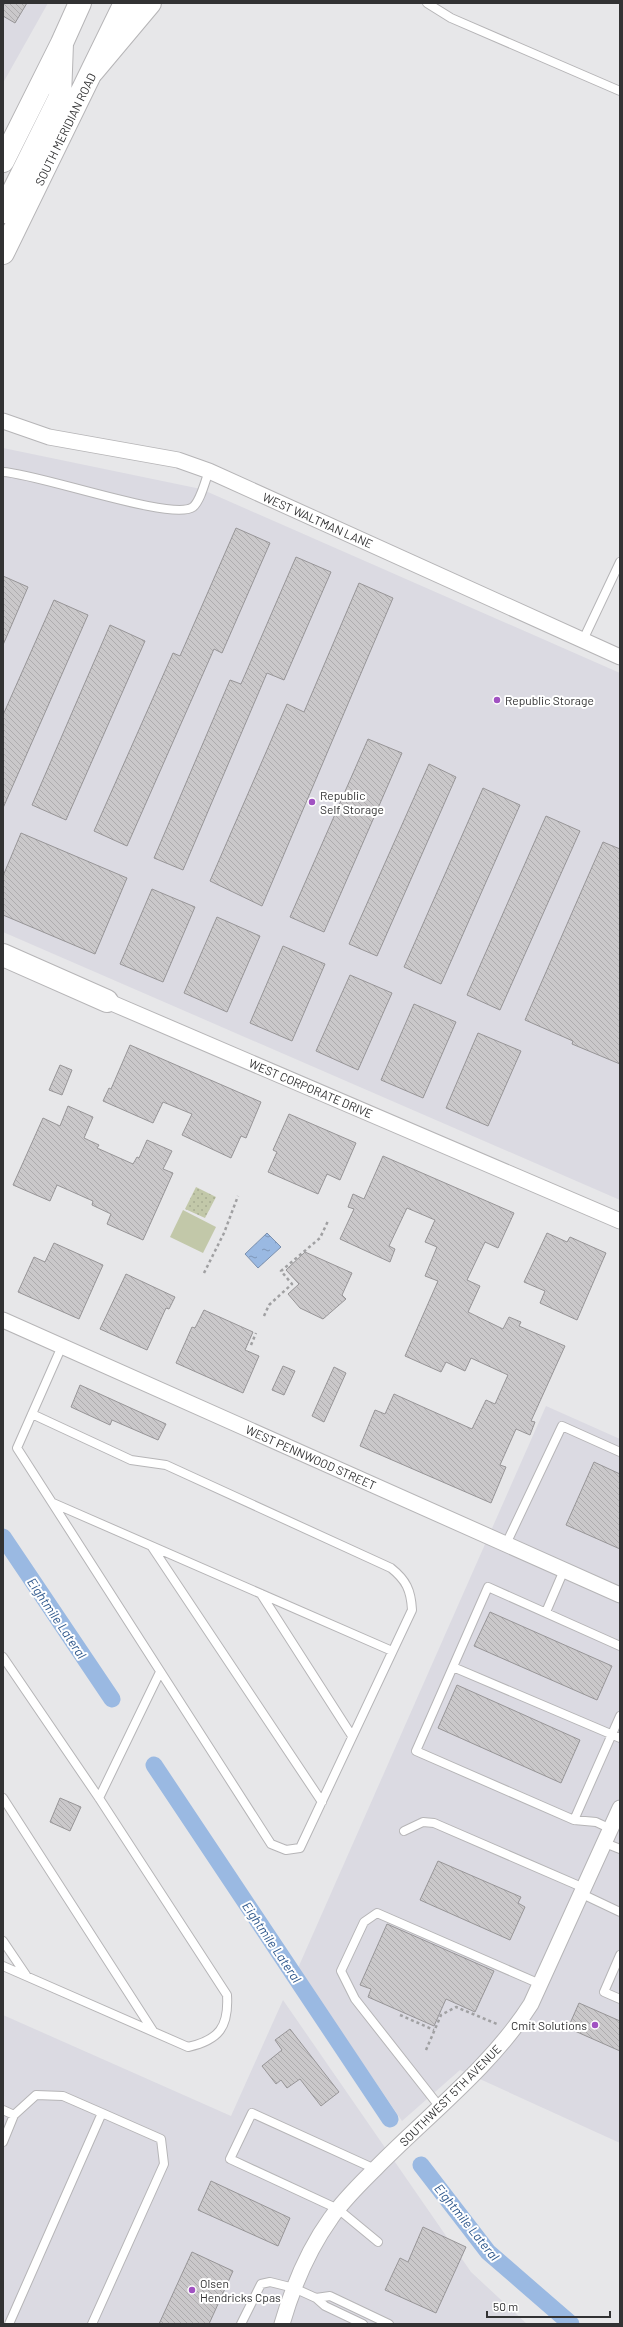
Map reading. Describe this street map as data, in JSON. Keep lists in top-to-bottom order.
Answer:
{
  "streets": {
    "main road": ["SOUTH MERIDIAN ROAD", "WEST CORPORATE DRIVE"],
    "street": ["WEST WALTMAN LANE", "WEST PENNWOOD STREET", "SOUTHWEST 5TH AVENUE"]
  },
  "water": ["Eightmile Lateral"],
  "places": [
    "Republic Storage",
    "Republic Self Storage",
    "Cmit Solutions",
    "Olsen Hendricks Cpas"
  ],
  "scale_bar": "50 m"
}
